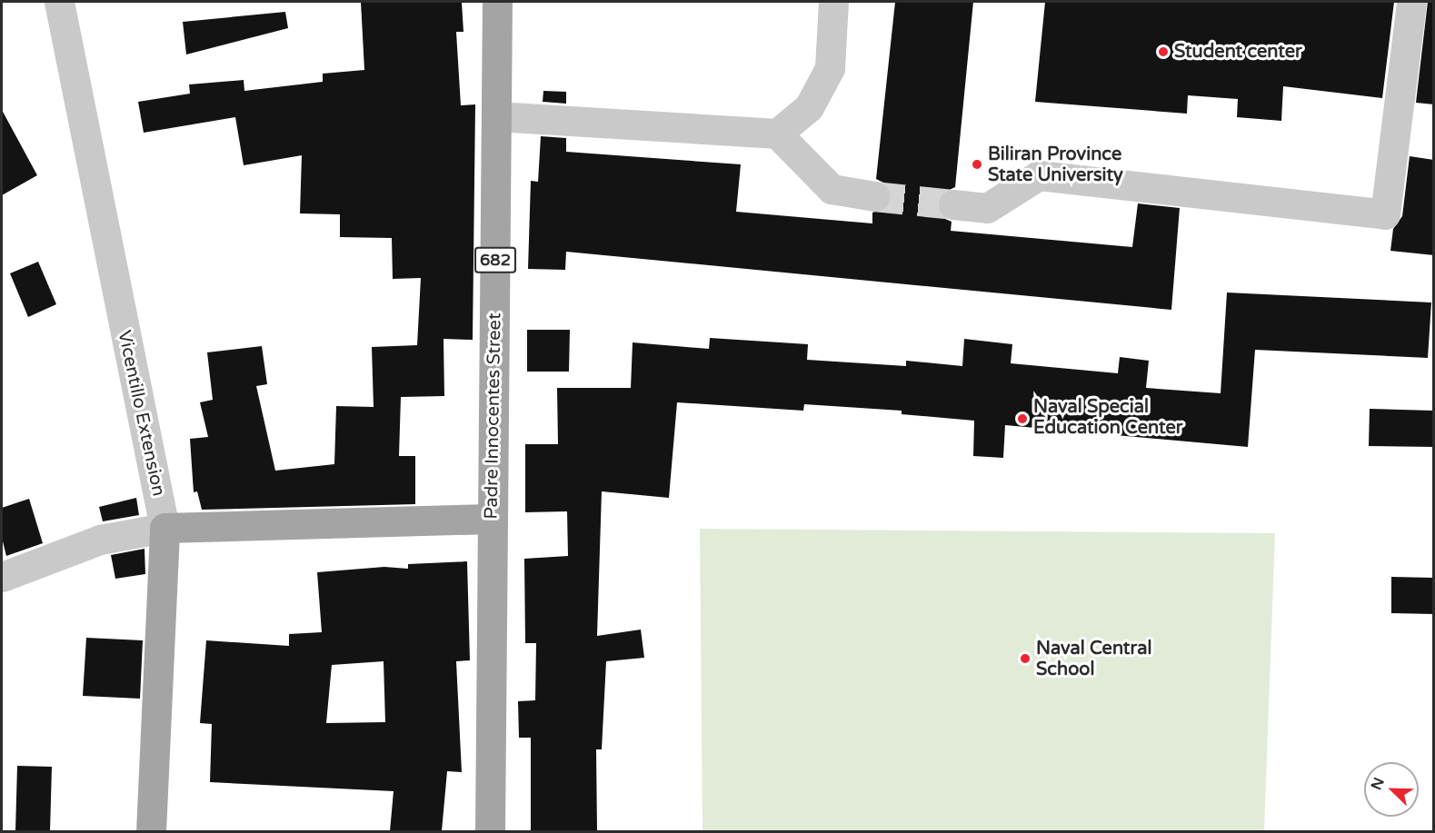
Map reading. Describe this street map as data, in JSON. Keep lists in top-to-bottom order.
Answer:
{
  "streets": {
    "main road": ["682", "Vicentillo Extension", "Padre Innocentes Street"]
  },
  "places": [
    "Student center",
    "Biliran Province State University",
    "Naval Special Education Center",
    "Naval Central School"
  ],
  "north": "top left"
}
